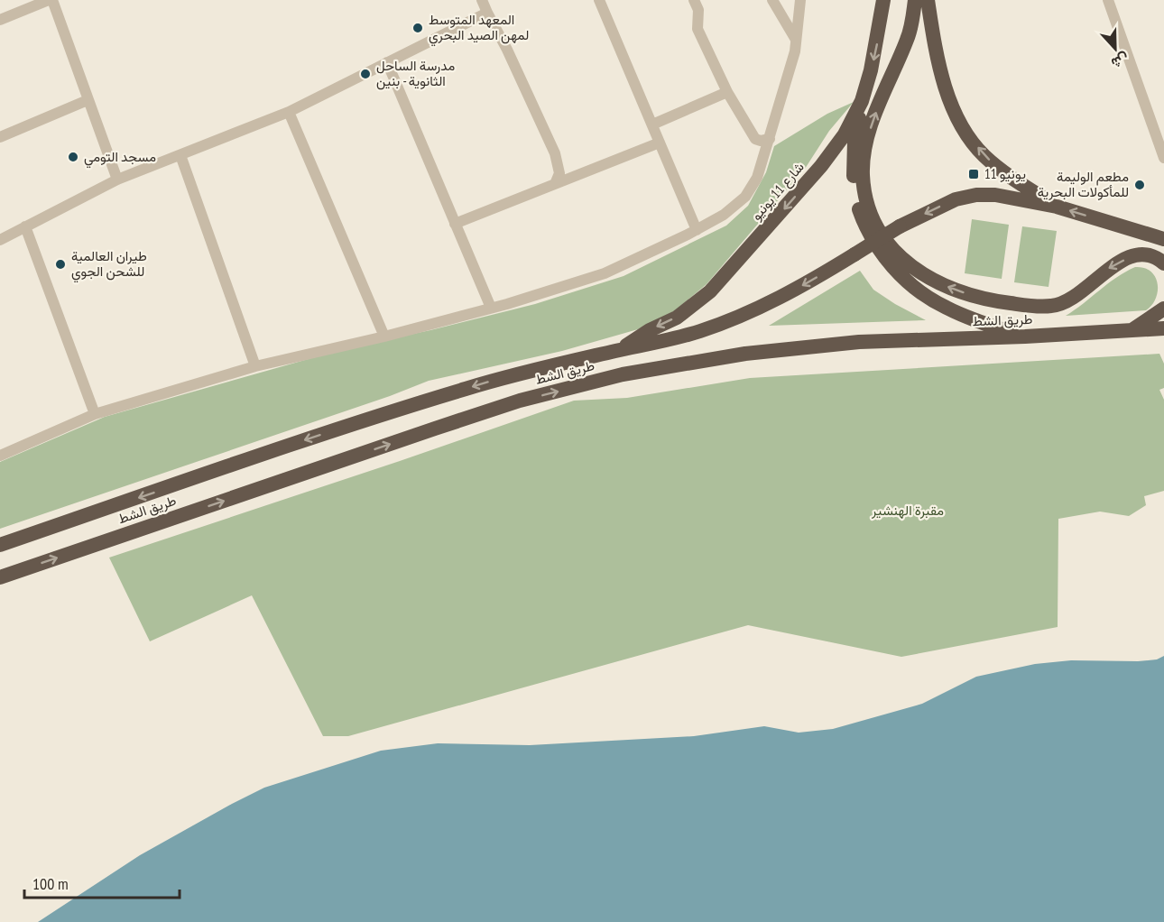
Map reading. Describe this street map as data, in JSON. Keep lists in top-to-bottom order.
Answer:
{
  "streets": {
    "highway": ["شارع 11 يونيو", "طريق الشط"]
  },
  "crossings": [
    ["شارع 11 يونيو", "طريق الشط"]
  ],
  "one_way": ["شارع 11 يونيو"],
  "parks": ["مقبرة الهنشير"],
  "places": {
    "other": [
      "المعهد المتوسط لمهن الصيد البحري",
      "مدرسة الساحل الثانوية - بنين",
      "مسجد التومي",
      "مطعم الوليمة للمأكولات البحرية",
      "طيران العالمية للشحن الجوي"
    ],
    "transit": ["11 يونيو"]
  },
  "scale_bar": "100 m",
  "north": "bottom"
}
